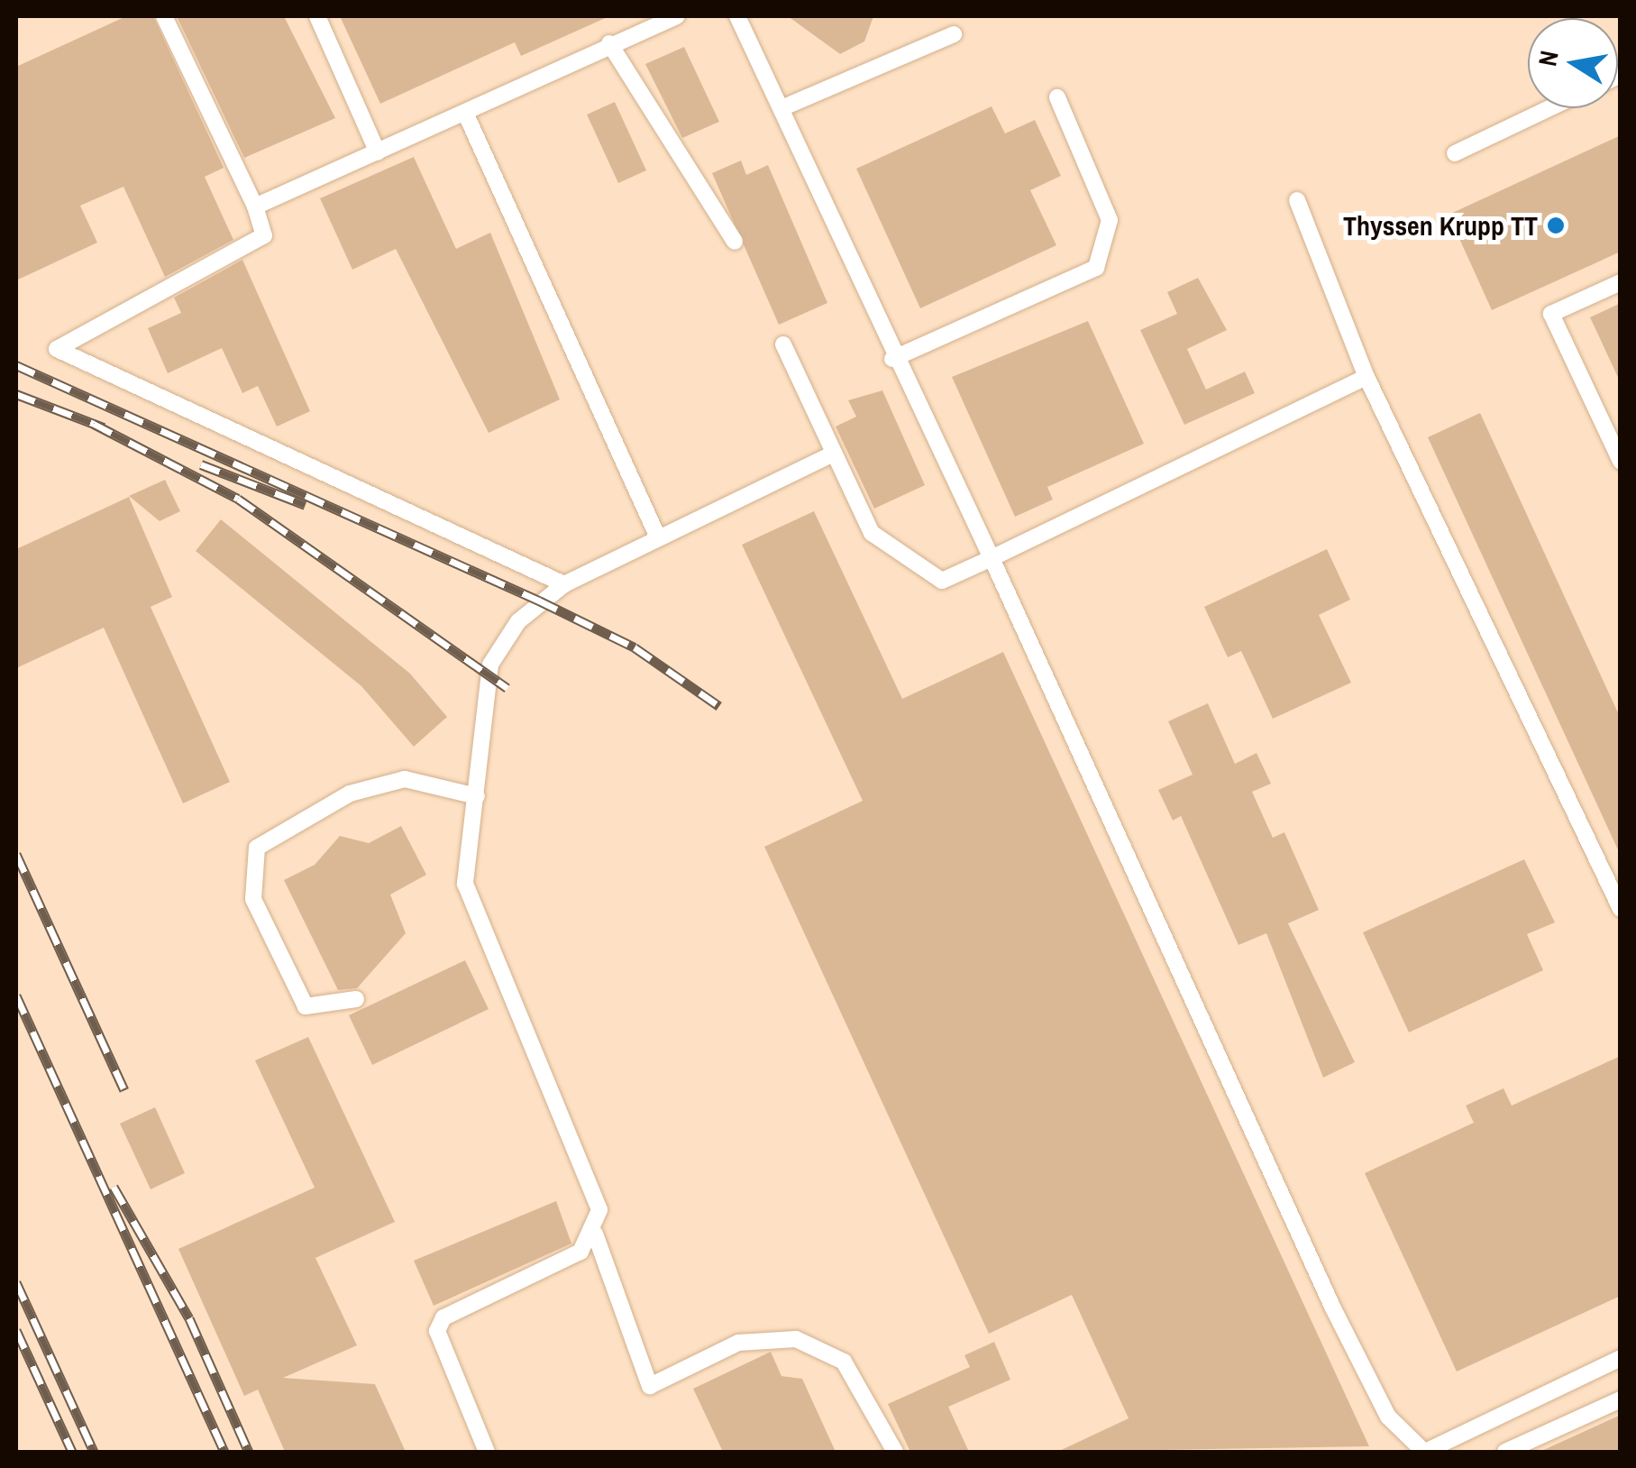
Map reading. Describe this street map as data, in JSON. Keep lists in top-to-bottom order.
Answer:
{
  "places": ["Thyssen Krupp TT"],
  "north": "left"
}
